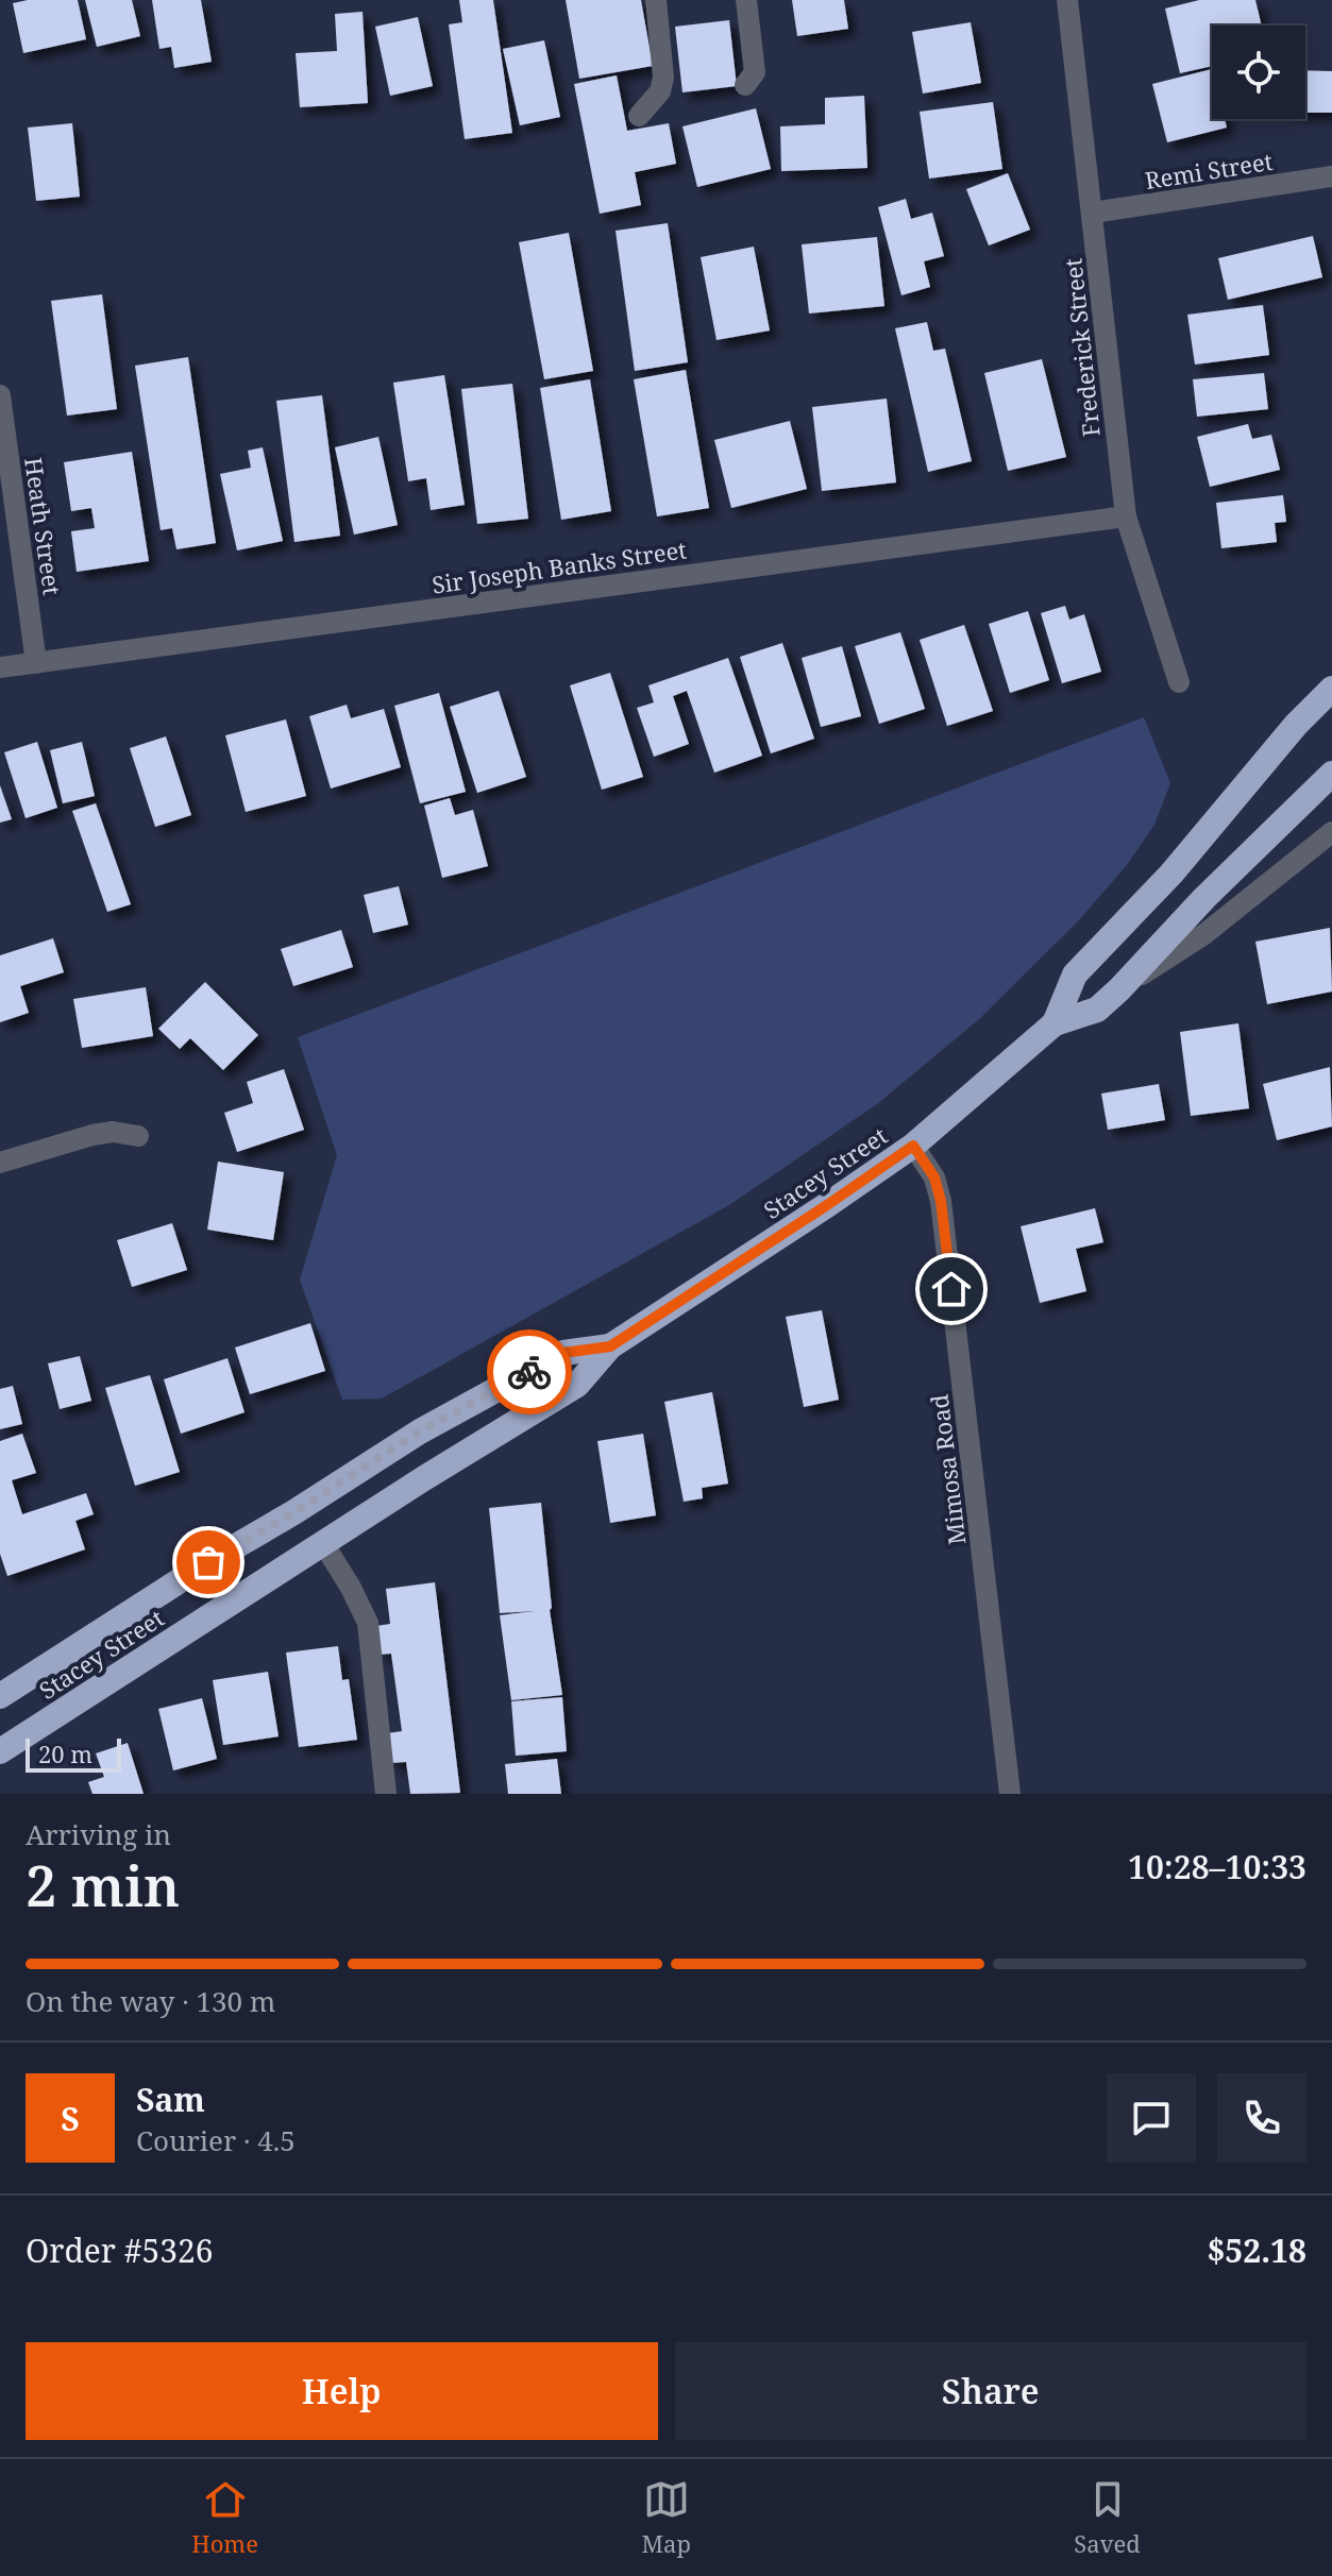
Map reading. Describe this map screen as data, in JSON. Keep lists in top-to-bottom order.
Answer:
{
  "streets": {
    "highway": ["Stacey Street"],
    "street": [
      "Remi Street",
      "Frederick Street",
      "Heath Street",
      "Sir Joseph Banks Street",
      "Mimosa Road"
    ]
  },
  "crossings": [
    ["Remi Street", "Frederick Street"],
    ["Frederick Street", "Sir Joseph Banks Street"],
    ["Heath Street", "Sir Joseph Banks Street"],
    ["Stacey Street", "Mimosa Road"]
  ],
  "scale_bar": "20 m",
  "page": {
    "scale": "20 m",
    "heading": ["2 min", "Arriving in", "10:28–10:33"],
    "panel": [
      "Sam",
      "Courier · 4.5",
      "Order #5326",
      "$52.18"
    ],
    "bar": "On the way · 130 m",
    "round": "S",
    "buttons": ["Help", "Share"],
    "tabs": ["Home", "Map", "Saved"]
  }
}
